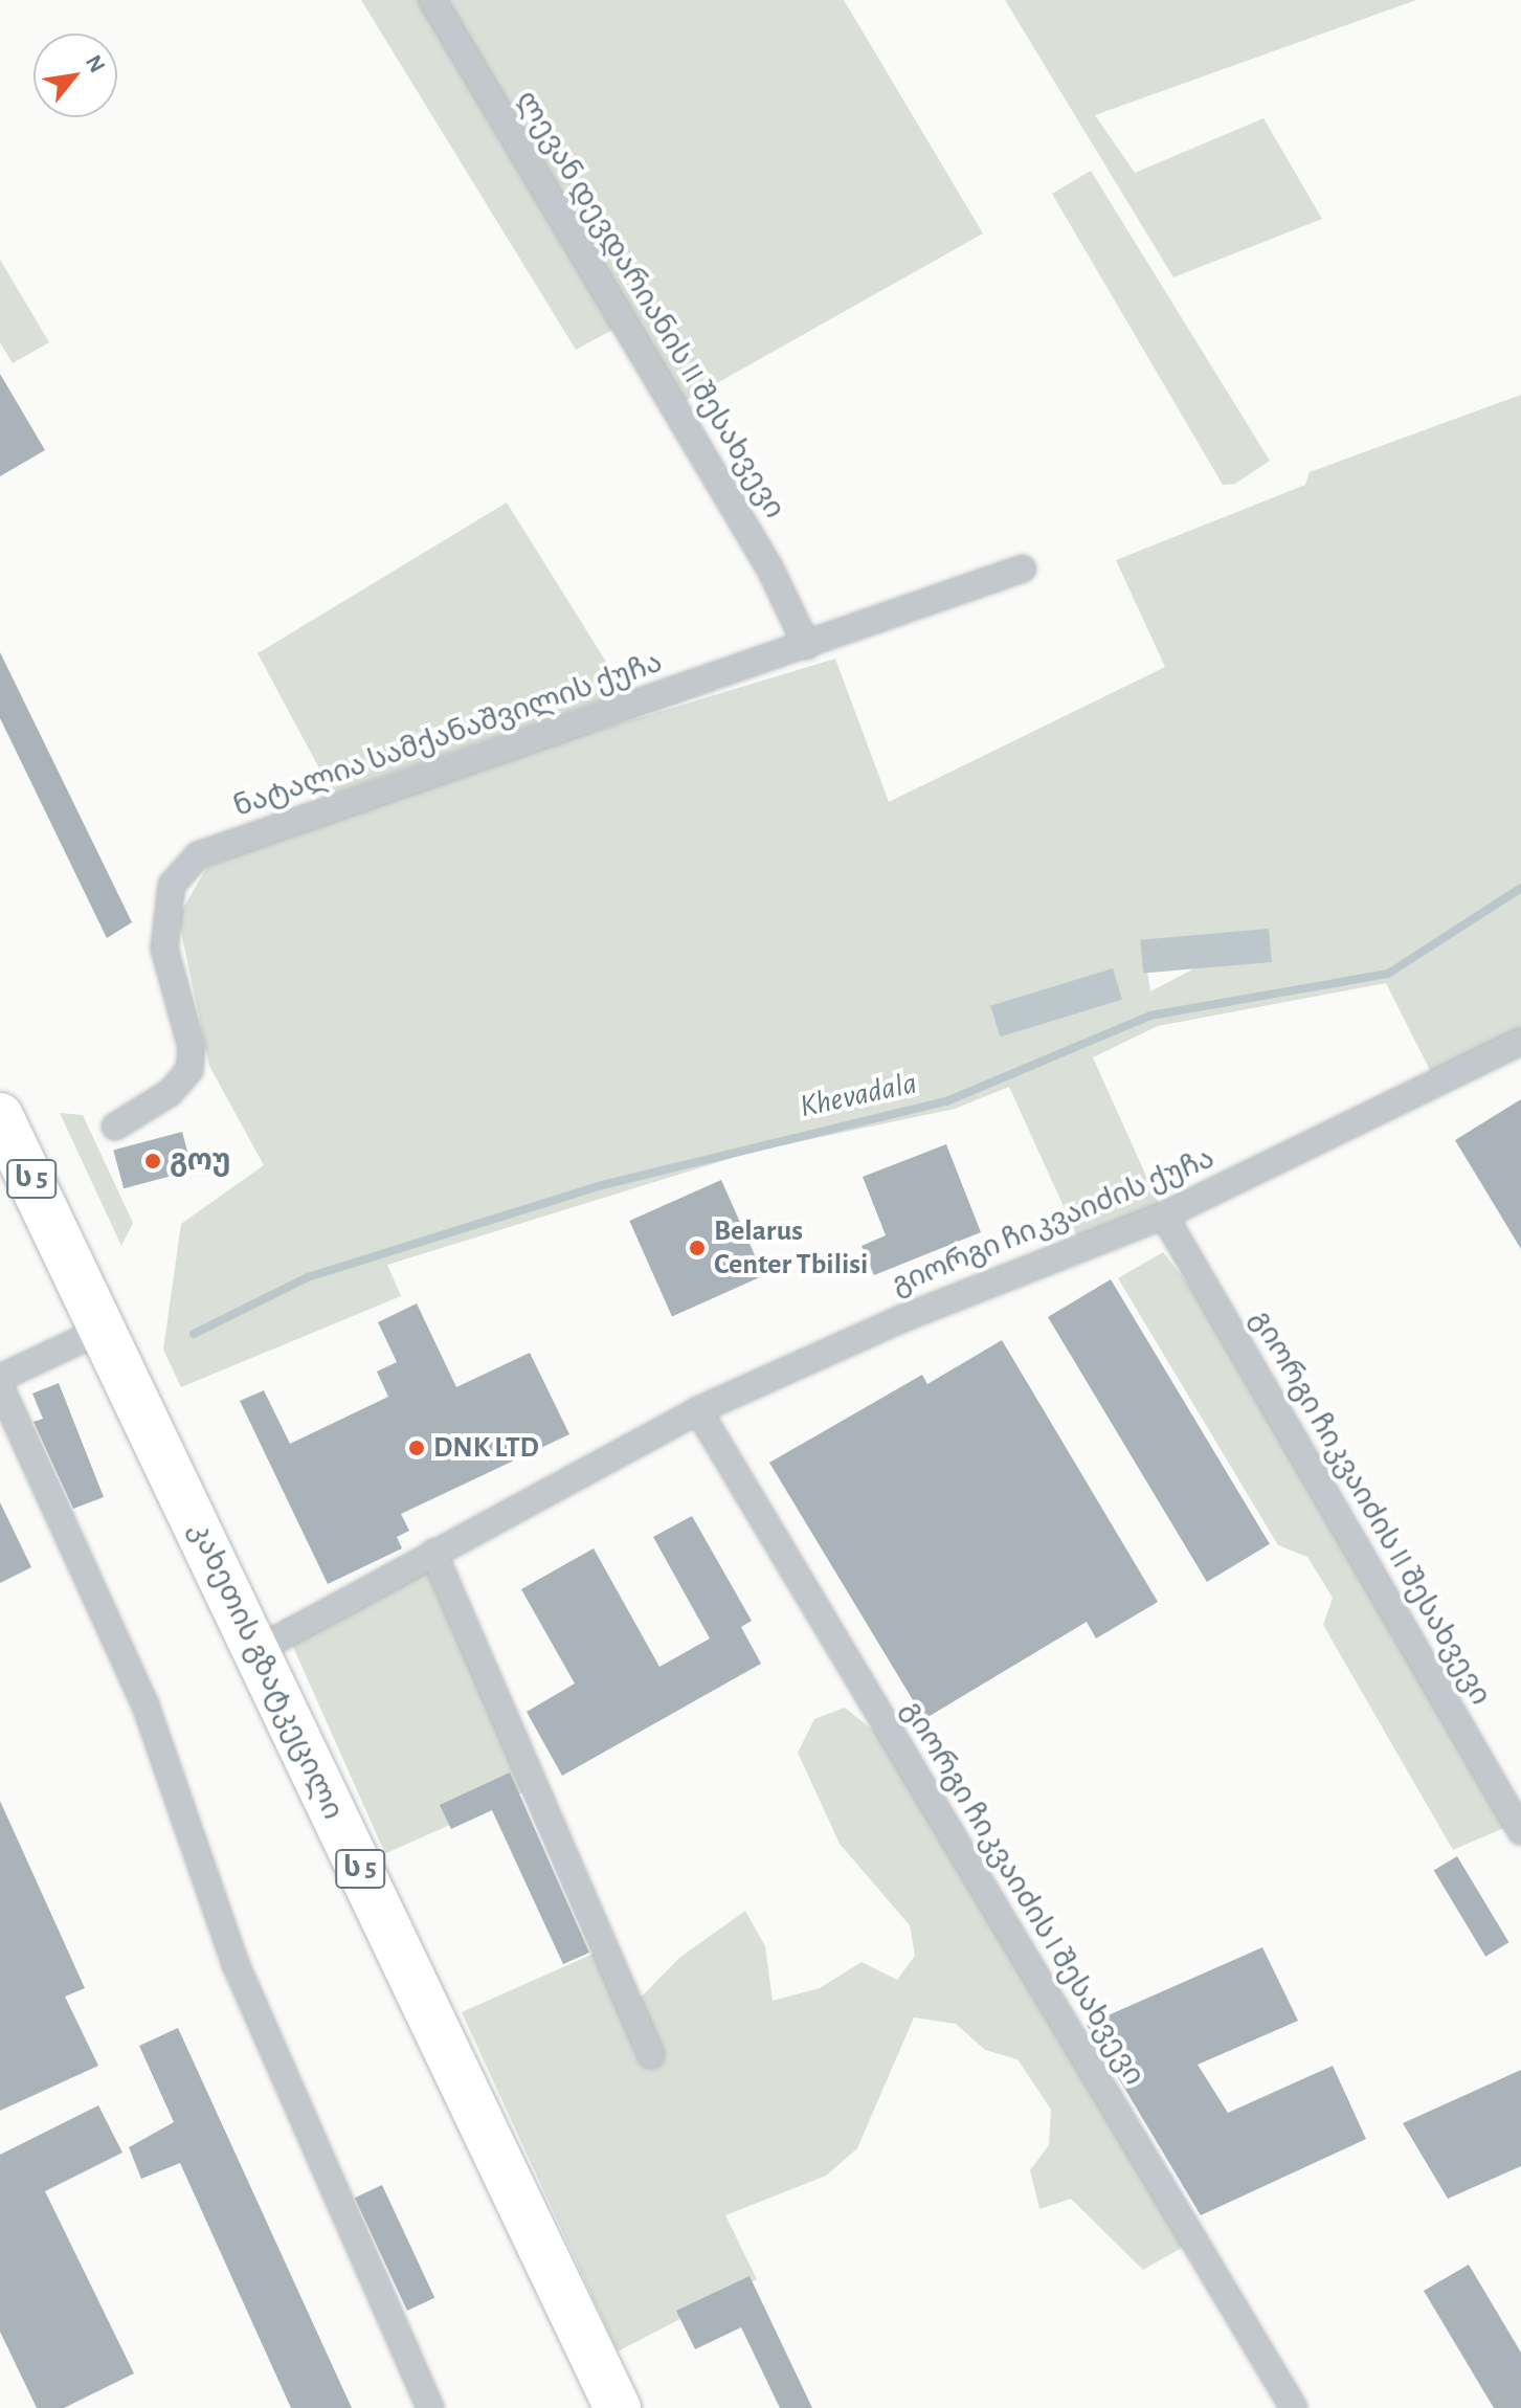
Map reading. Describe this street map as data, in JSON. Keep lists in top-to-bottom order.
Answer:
{
  "streets": {
    "highway": ["ს 5", "კახეთის გზატკეცილი"],
    "street": [
      "ლევან დევდარიანის II შესახვევი",
      "ნატალია სამქანაშვილის ქუჩა",
      "გიორგი ჩიკვაიძის ქუჩა",
      "გიორგი ჩიკვაიძის II შესახვევი",
      "გიორგი ჩიკვაიძის I შესახვევი"
    ]
  },
  "crossings": [
    ["ლევან დევდარიანის II შესახვევი", "ნატალია სამქანაშვილის ქუჩა"],
    ["გიორგი ჩიკვაიძის ქუჩა", "გიორგი ჩიკვაიძის II შესახვევი"],
    ["გიორგი ჩიკვაიძის ქუჩა", "კახეთის გზატკეცილი"],
    ["გიორგი ჩიკვაიძის ქუჩა", "გიორგი ჩიკვაიძის I შესახვევი"]
  ],
  "water": ["Khevadala"],
  "places": ["გოუ", "Belarus Center Tbilisi", "DNK LTD"],
  "north": "top right"
}
